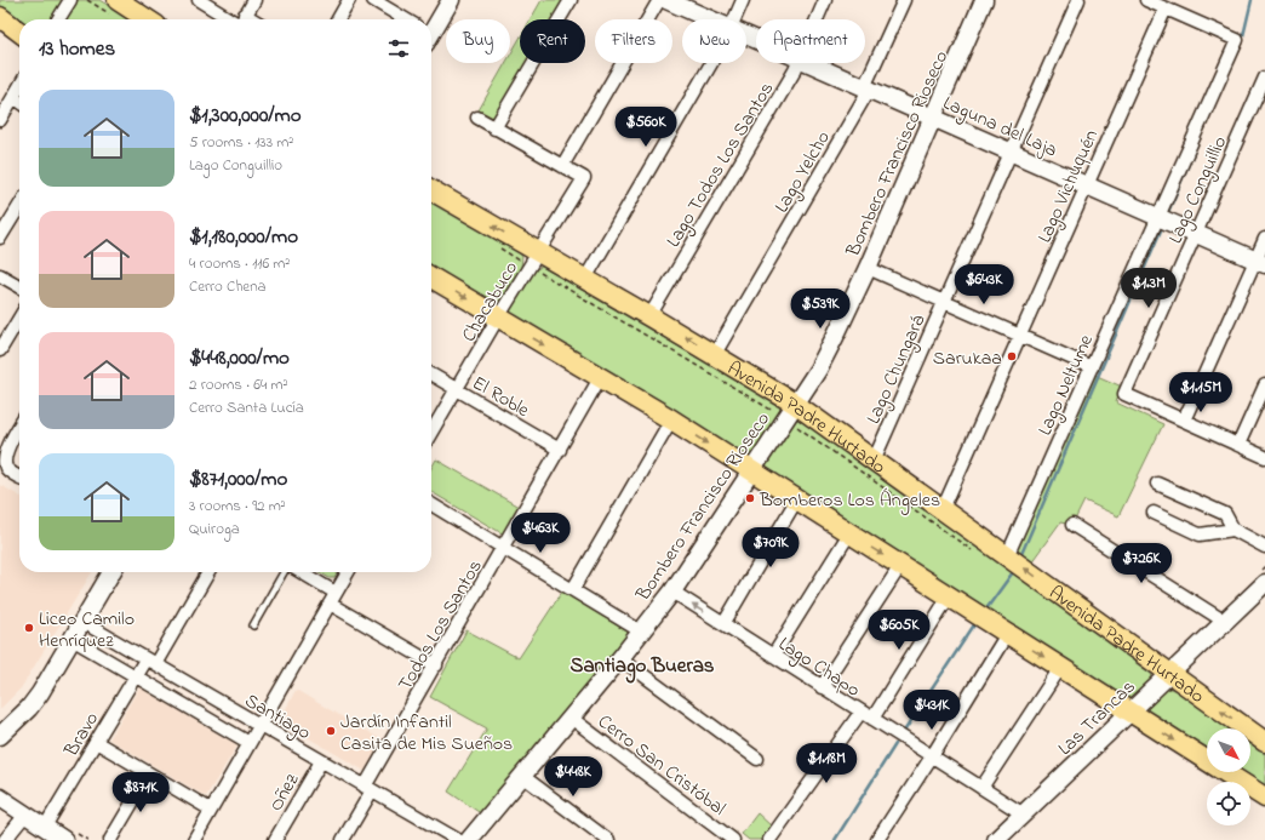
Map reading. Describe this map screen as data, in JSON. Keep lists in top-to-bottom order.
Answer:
{
  "streets": {
    "main road": ["Avenida Padre Hurtado"],
    "street": [
      "Laguna del Laja",
      "Bombero Francisco Rioseco",
      "Lago Todos Los Santos",
      "Lago Yelcho",
      "Lago Vichuquén",
      "Lago Conguillio",
      "Chacabuco",
      "Lago Chungará",
      "Lago Neltume",
      "El Roble",
      "Todos Los Santos",
      "Lago Chapo",
      "Santiago",
      "Las Trancas",
      "Bravo",
      "Cerro San Cristóbal",
      "Oñez"
    ]
  },
  "crossings": [
    ["Laguna del Laja", "Bombero Francisco Rioseco"],
    ["Laguna del Laja", "Lago Yelcho"],
    ["Laguna del Laja", "Lago Vichuquén"],
    ["Laguna del Laja", "Lago Conguillio"],
    ["Laguna del Laja", "Lago Chungará"],
    ["Laguna del Laja", "Lago Neltume"],
    ["Bombero Francisco Rioseco", "Avenida Padre Hurtado"],
    ["Bombero Francisco Rioseco", "Lago Chapo"],
    ["Bombero Francisco Rioseco", "Cerro San Cristóbal"],
    ["Lago Todos Los Santos", "Avenida Padre Hurtado"],
    ["Lago Yelcho", "Avenida Padre Hurtado"],
    ["Lago Vichuquén", "Lago Neltume"],
    ["Lago Vichuquén", "Avenida Padre Hurtado"],
    ["Chacabuco", "El Roble"],
    ["Chacabuco", "Avenida Padre Hurtado"],
    ["Lago Chungará", "Avenida Padre Hurtado"],
    ["Lago Neltume", "Avenida Padre Hurtado"],
    ["El Roble", "Todos Los Santos"],
    ["Avenida Padre Hurtado", "Las Trancas"],
    ["Todos Los Santos", "Santiago"],
    ["Lago Chapo", "Las Trancas"],
    ["Santiago", "Bravo"],
    ["Santiago", "Oñez"]
  ],
  "districts": ["Santiago Bueras"],
  "places": [
    "Sarukaa",
    "Bomberos Los Ángeles",
    "Liceo Camilo Henríquez",
    "Jardín Infantil Casita de Mis Sueños"
  ],
  "north": "bottom right",
  "page": {
    "chip": [
      "Buy",
      "Rent",
      "Filters",
      "New",
      "Apartment"
    ],
    "heading": "13 homes",
    "list": [
      {
        "name": "$1,300,000/mo",
        "note": "5 rooms · 133 m² · Lago Conguillio"
      },
      {
        "name": "$1,180,000/mo",
        "note": "4 rooms · 116 m² · Cerro Chena"
      },
      {
        "name": "$448,000/mo",
        "note": "2 rooms · 64 m² · Cerro Santa Lucía"
      },
      {
        "name": "$871,000/mo",
        "note": "3 rooms · 92 m² · Quiroga"
      }
    ],
    "price": [
      "$560K",
      "$643K",
      "$1.3M",
      "$539K",
      "$1.15M",
      "$463K",
      "$709K",
      "$726K",
      "$605K",
      "$431K",
      "$1.18M",
      "$448K",
      "$871K"
    ]
  }
}
